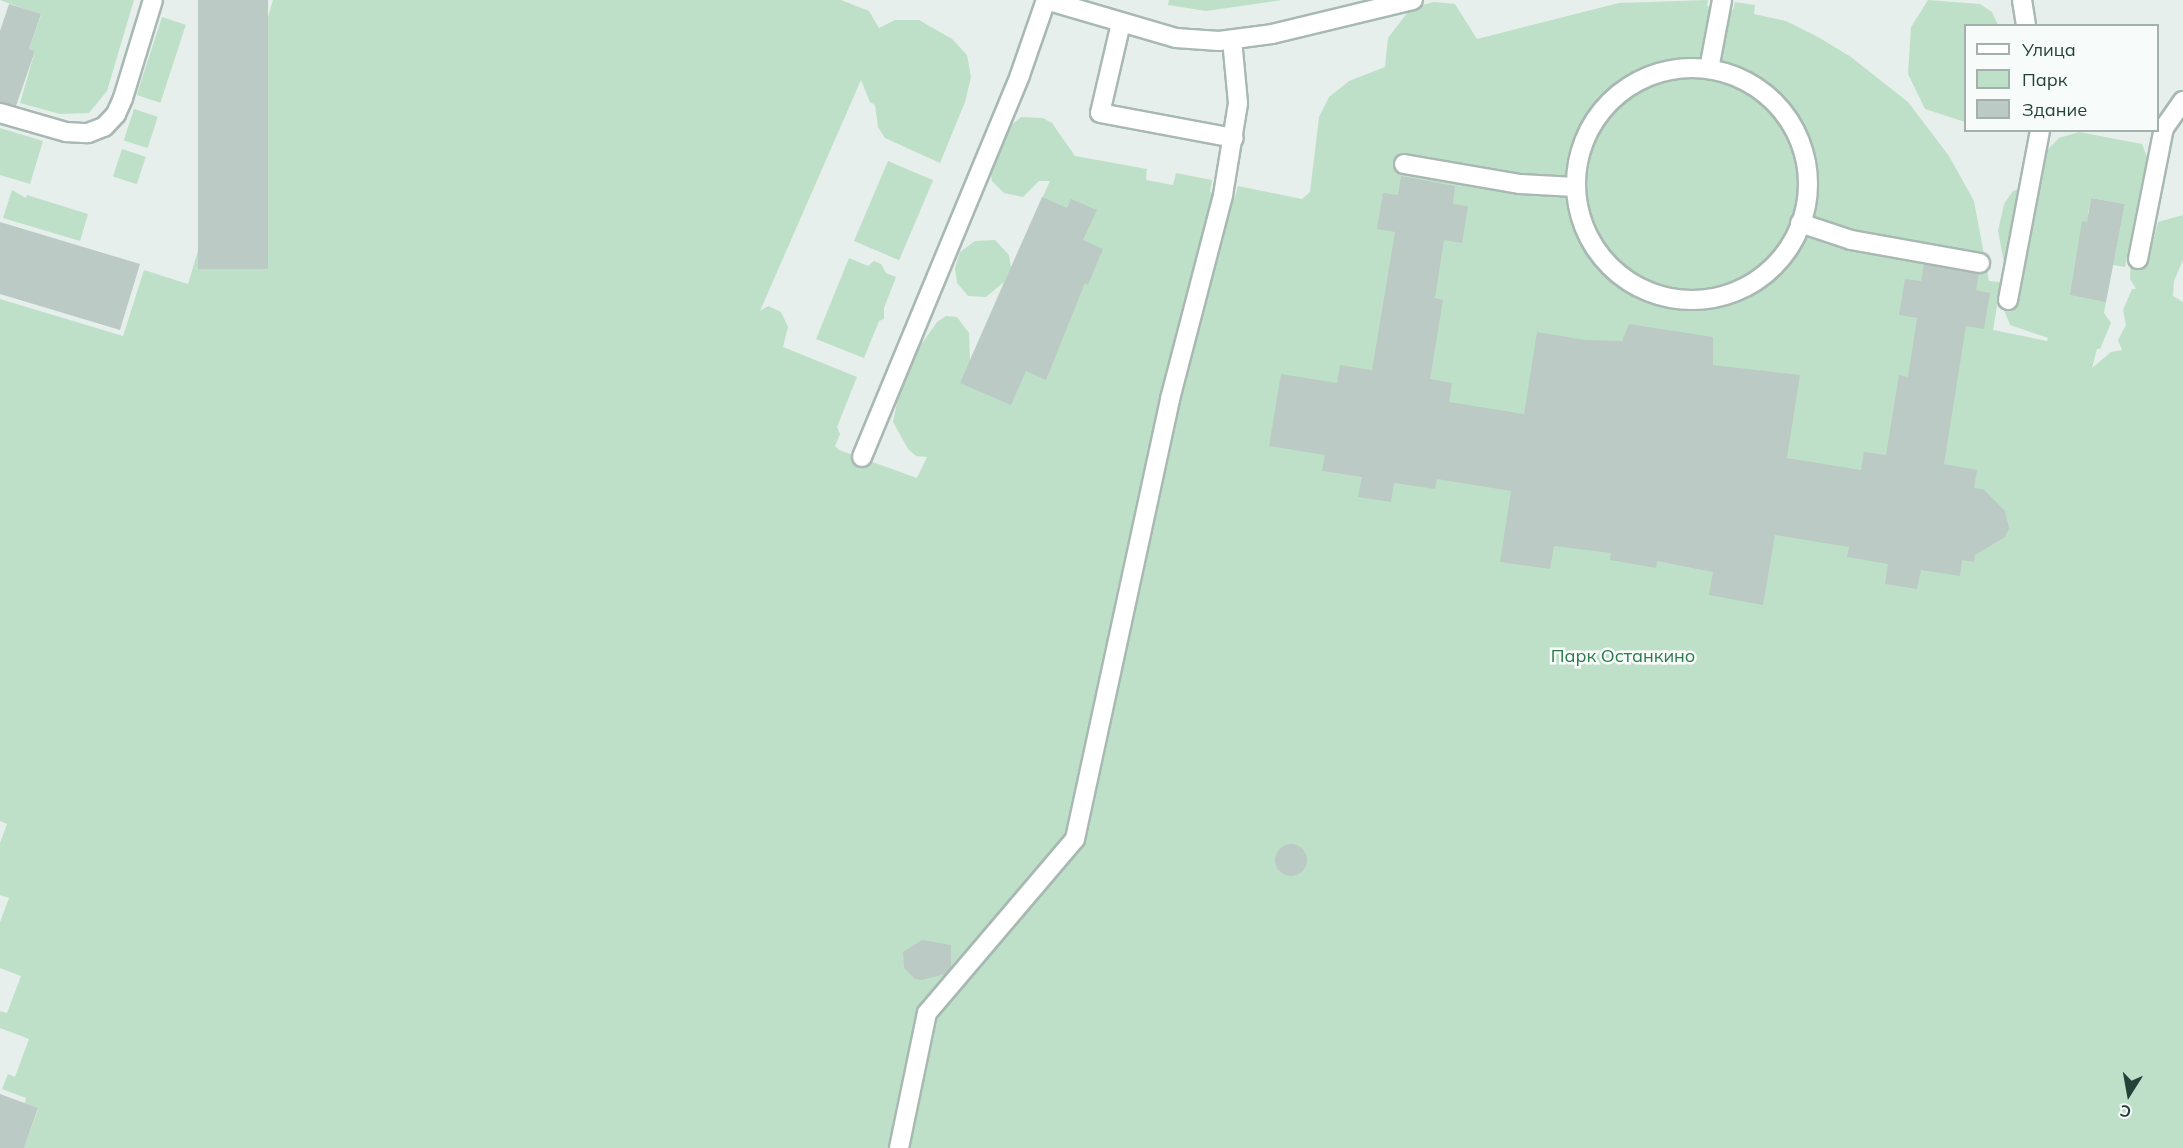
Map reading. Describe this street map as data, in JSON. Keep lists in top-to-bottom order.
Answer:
{
  "parks": ["Парк Останкино"],
  "legend": ["Улица", "Парк", "Здание"],
  "north": "bottom"
}
